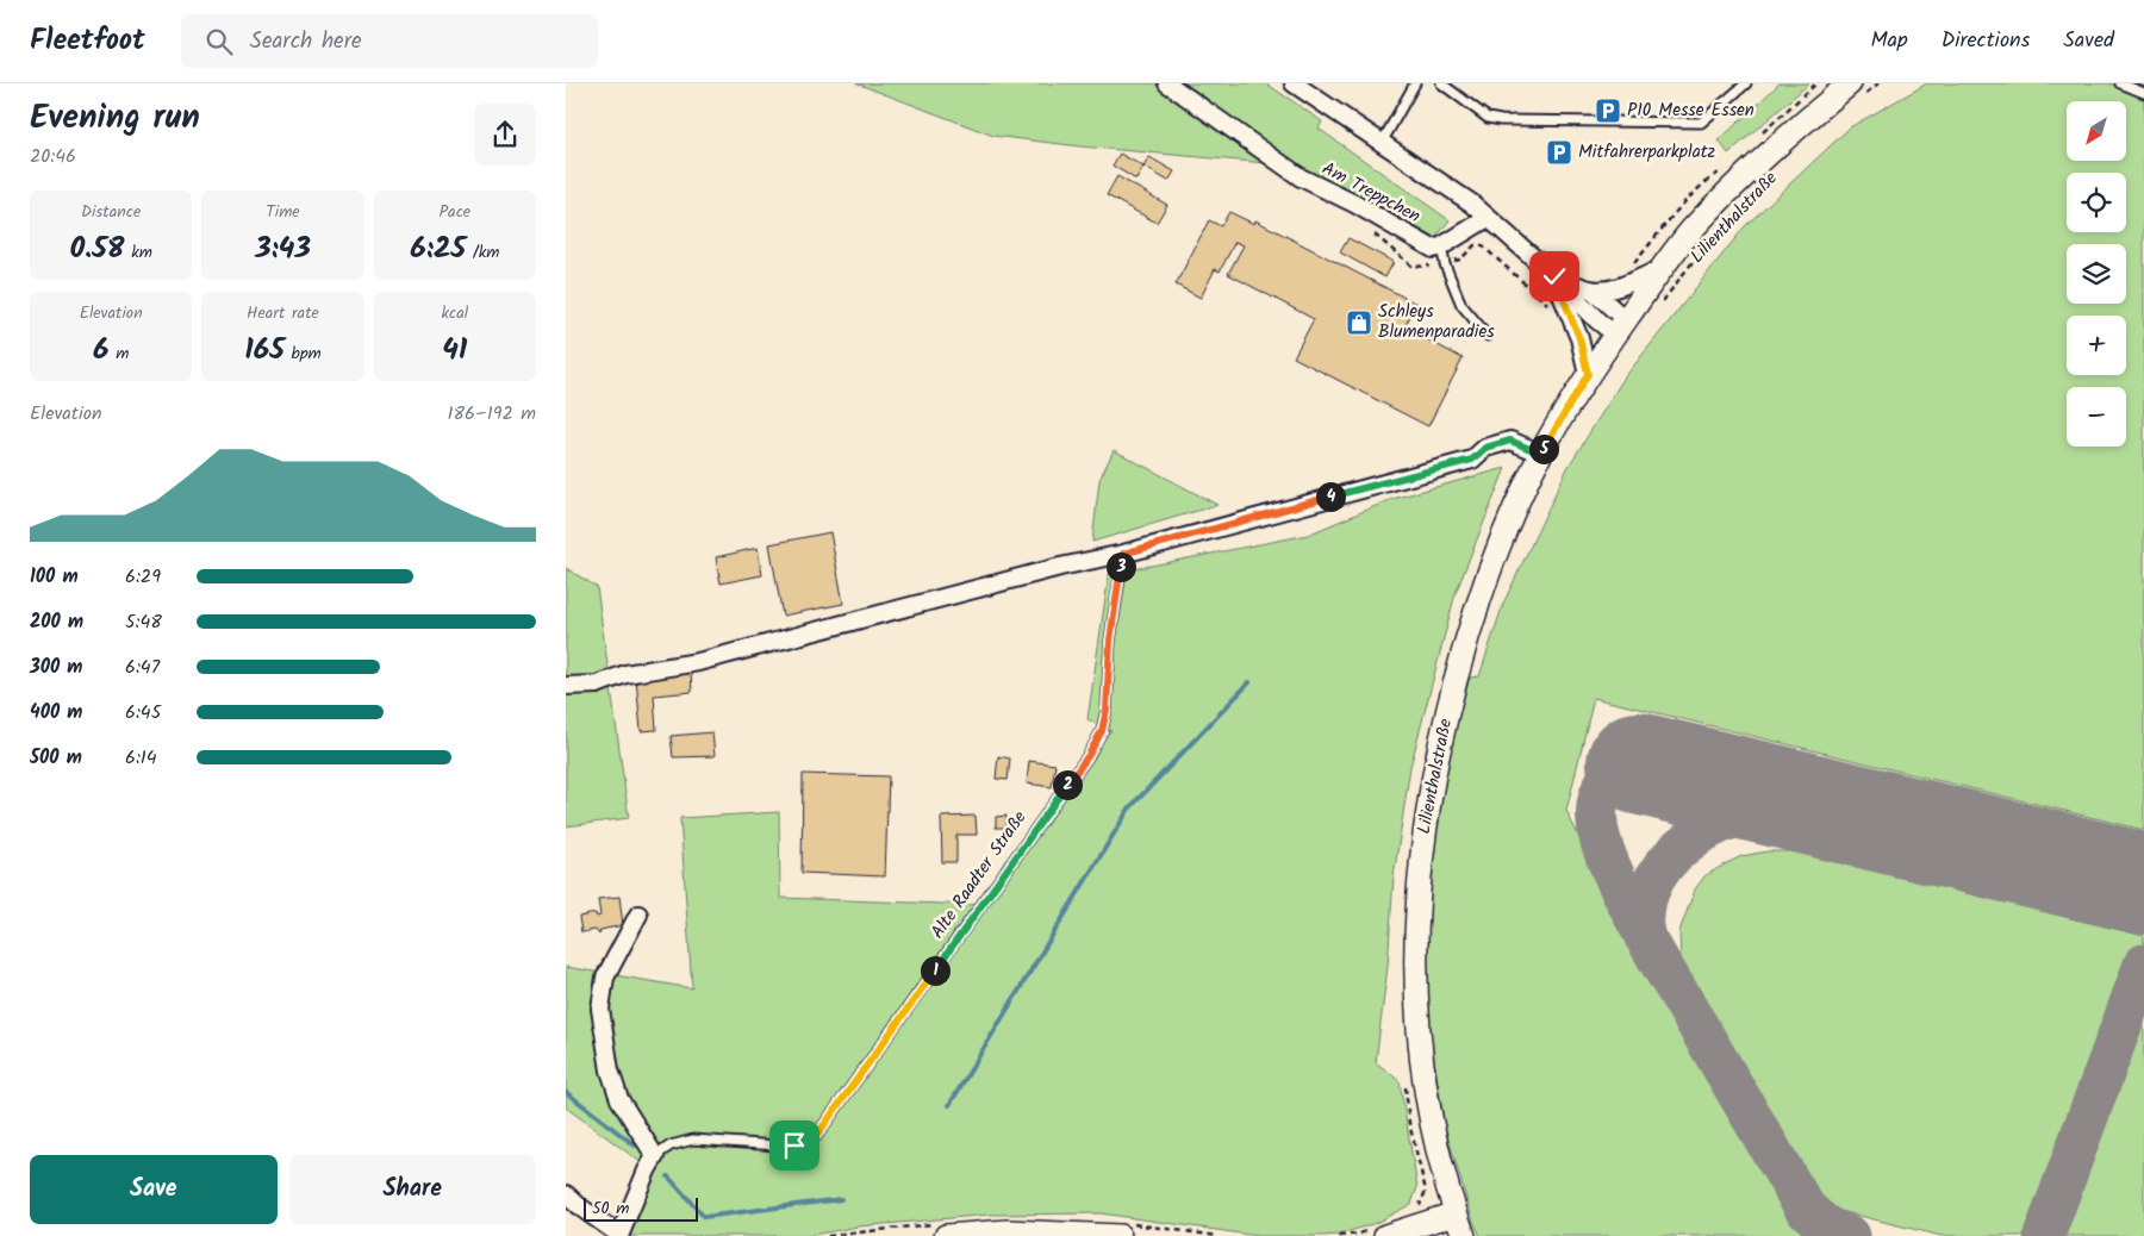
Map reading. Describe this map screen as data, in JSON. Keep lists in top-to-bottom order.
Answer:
{
  "streets": {
    "main road": ["Lilienthalstraße"],
    "street": ["Am Treppchen"],
    "lane": ["Alte Raadter Straße"]
  },
  "places": {
    "parking": ["P10 Messe Essen", "Mitfahrerparkplatz"],
    "shop": ["Schleys Blumenparadies"]
  },
  "scale_bar": "50 m",
  "north": "bottom left",
  "page": {
    "header": "Fleetfoot",
    "search": "Search here",
    "nav": ["Map", "Directions", "Saved"],
    "heading": ["Evening run", "20:46"],
    "map_buttons": ["+", "−"],
    "stats": [
      ["Distance", "0.58 km"],
      ["Time", "3:43"],
      ["Pace", "6:25 /km"],
      ["Elevation", "6 m"],
      ["Heart rate", "165 bpm"],
      ["kcal", "41"]
    ],
    "chart": ["Elevation", "186–192 m"],
    "pins": [
      "5",
      "4",
      "3",
      "2",
      "1"
    ],
    "list": [
      {
        "name": "100 m",
        "note": "6:29"
      },
      {
        "name": "200 m",
        "note": "5:48"
      },
      {
        "name": "300 m",
        "note": "6:47"
      },
      {
        "name": "400 m",
        "note": "6:45"
      },
      {
        "name": "500 m",
        "note": "6:14"
      }
    ],
    "buttons": ["Save", "Share"],
    "scale": "50 m"
  }
}
